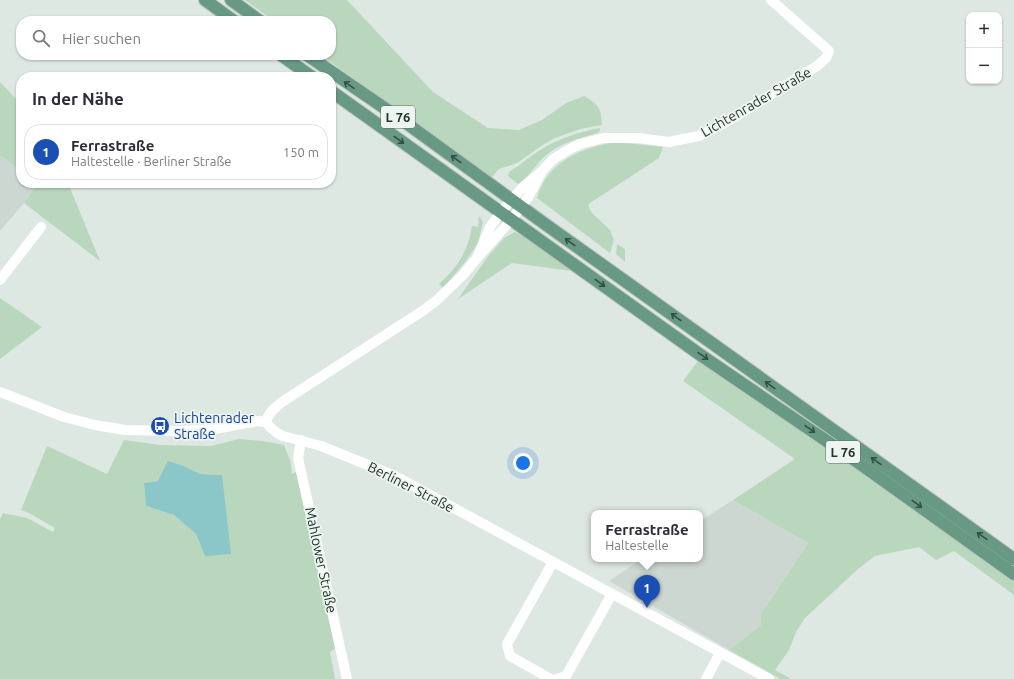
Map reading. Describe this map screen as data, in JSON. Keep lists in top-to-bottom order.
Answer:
{
  "streets": {
    "main road": ["L 76"],
    "street": ["Lichtenrader Straße", "Berliner Straße", "Mahlower Straße"]
  },
  "crossings": [
    ["Lichtenrader Straße", "L 76"],
    ["Lichtenrader Straße", "Berliner Straße"],
    ["Berliner Straße", "Mahlower Straße"]
  ],
  "places": {
    "bus stop": ["Lichtenrader Straße"]
  },
  "page": {
    "map_buttons": ["+", "−"],
    "search": "Hier suchen",
    "heading": "In der Nähe",
    "list": [
      {
        "mark": "1",
        "name": "Ferrastraße",
        "note": "Haltestelle · Berliner Straße",
        "value": "150 m"
      }
    ],
    "popup": ["Ferrastraße", "Haltestelle"],
    "pins": "1"
  }
}
